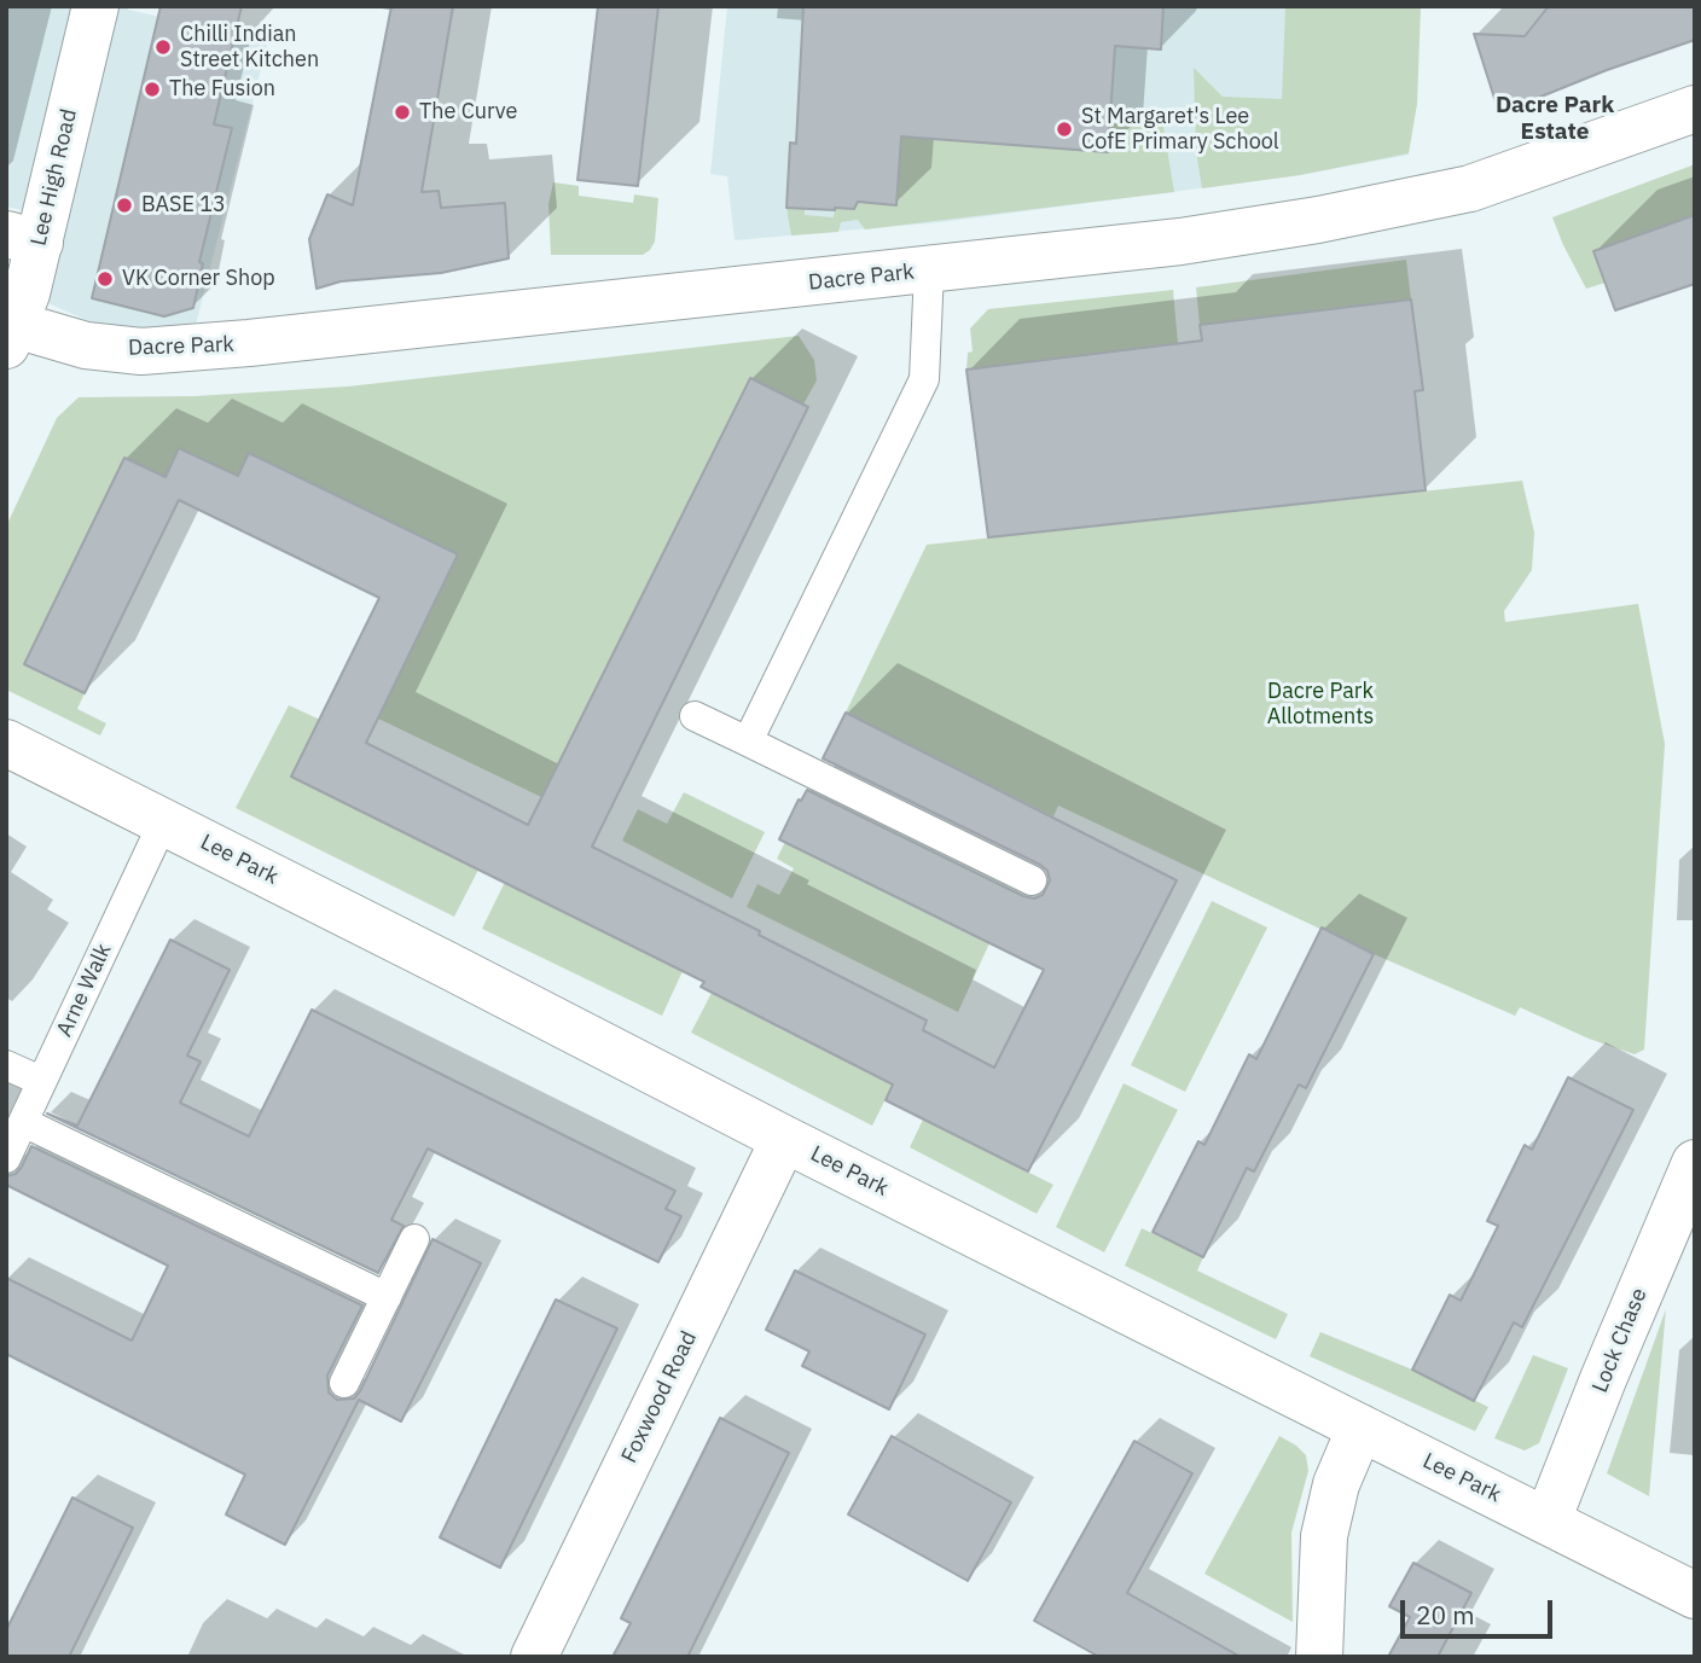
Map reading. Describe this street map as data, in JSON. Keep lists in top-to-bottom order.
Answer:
{
  "streets": {
    "main road": [
      "Lee High Road",
      "Dacre Park",
      "Lee Park",
      "Lock Chase",
      "Foxwood Road"
    ],
    "lane": ["Arne Walk"]
  },
  "crossings": [
    ["Lee High Road", "Dacre Park"],
    ["Lee Park", "Arne Walk"],
    ["Lee Park", "Lock Chase"],
    ["Lee Park", "Foxwood Road"]
  ],
  "districts": ["Dacre Park Estate"],
  "parks": ["Dacre Park Allotments"],
  "places": [
    "Chilli Indian Street Kitchen",
    "The Fusion",
    "The Curve",
    "St Margaret's Lee CofE Primary School",
    "BASE 13",
    "VK Corner Shop"
  ],
  "scale_bar": "20 m"
}
